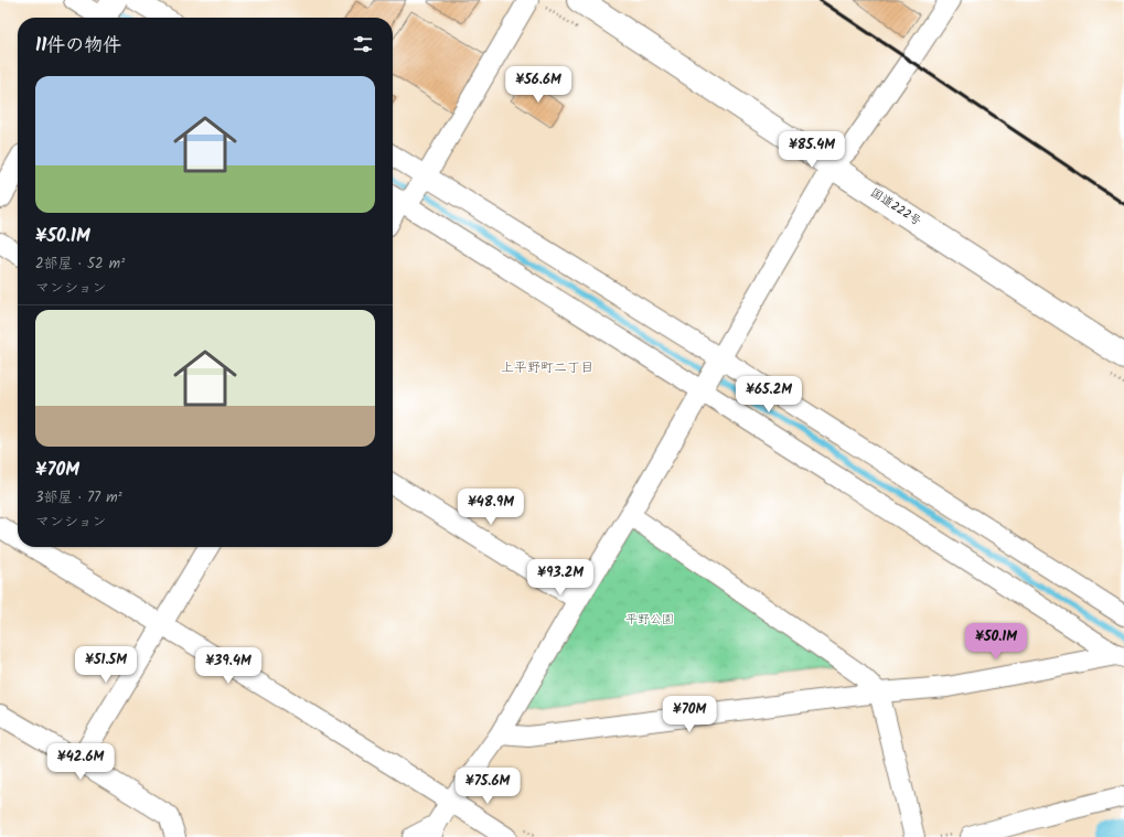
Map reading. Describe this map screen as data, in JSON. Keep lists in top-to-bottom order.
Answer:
{
  "streets": {
    "main road": ["国道222号"]
  },
  "districts": ["上平野町二丁目"],
  "parks": ["平野公園"],
  "page": {
    "heading": "11件の物件",
    "price": [
      "¥56.6M",
      "¥85.4M",
      "¥65.2M",
      "¥48.9M",
      "¥93.2M",
      "¥50.1M",
      "¥51.5M",
      "¥39.4M",
      "¥70M",
      "¥42.6M",
      "¥75.6M"
    ],
    "list": [
      {
        "name": "¥50.1M",
        "note": "2部屋 · 52 m² · マンション"
      },
      {
        "name": "¥70M",
        "note": "3部屋 · 77 m² · マンション"
      }
    ]
  }
}
